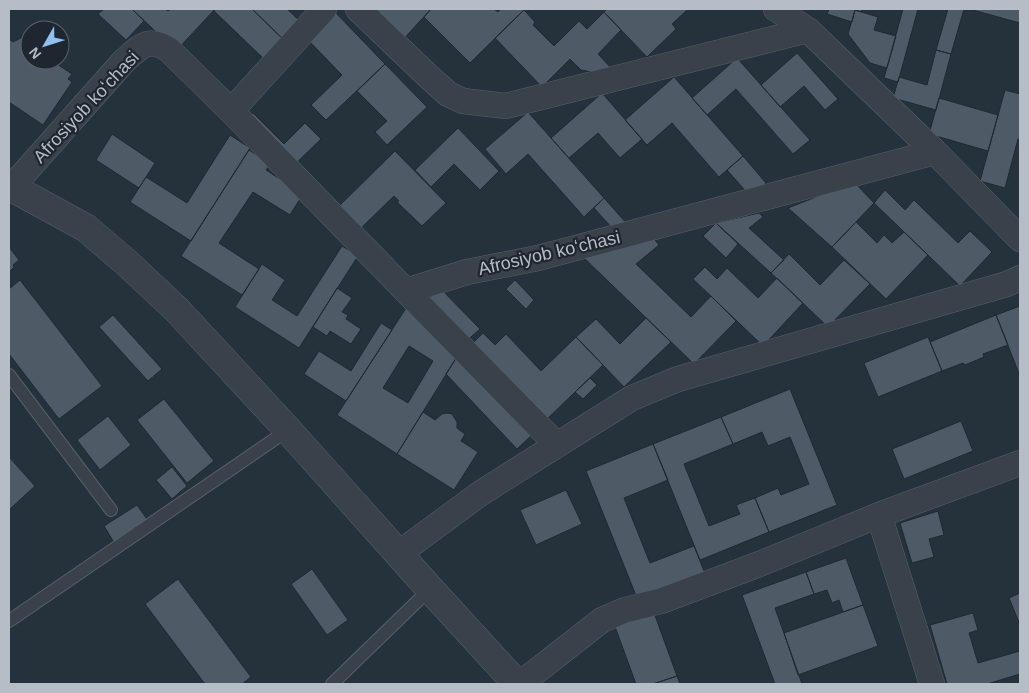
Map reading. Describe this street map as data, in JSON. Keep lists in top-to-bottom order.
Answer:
{
  "streets": {
    "street": ["Afrosiyob koʻchasi"]
  },
  "north": "bottom left"
}
